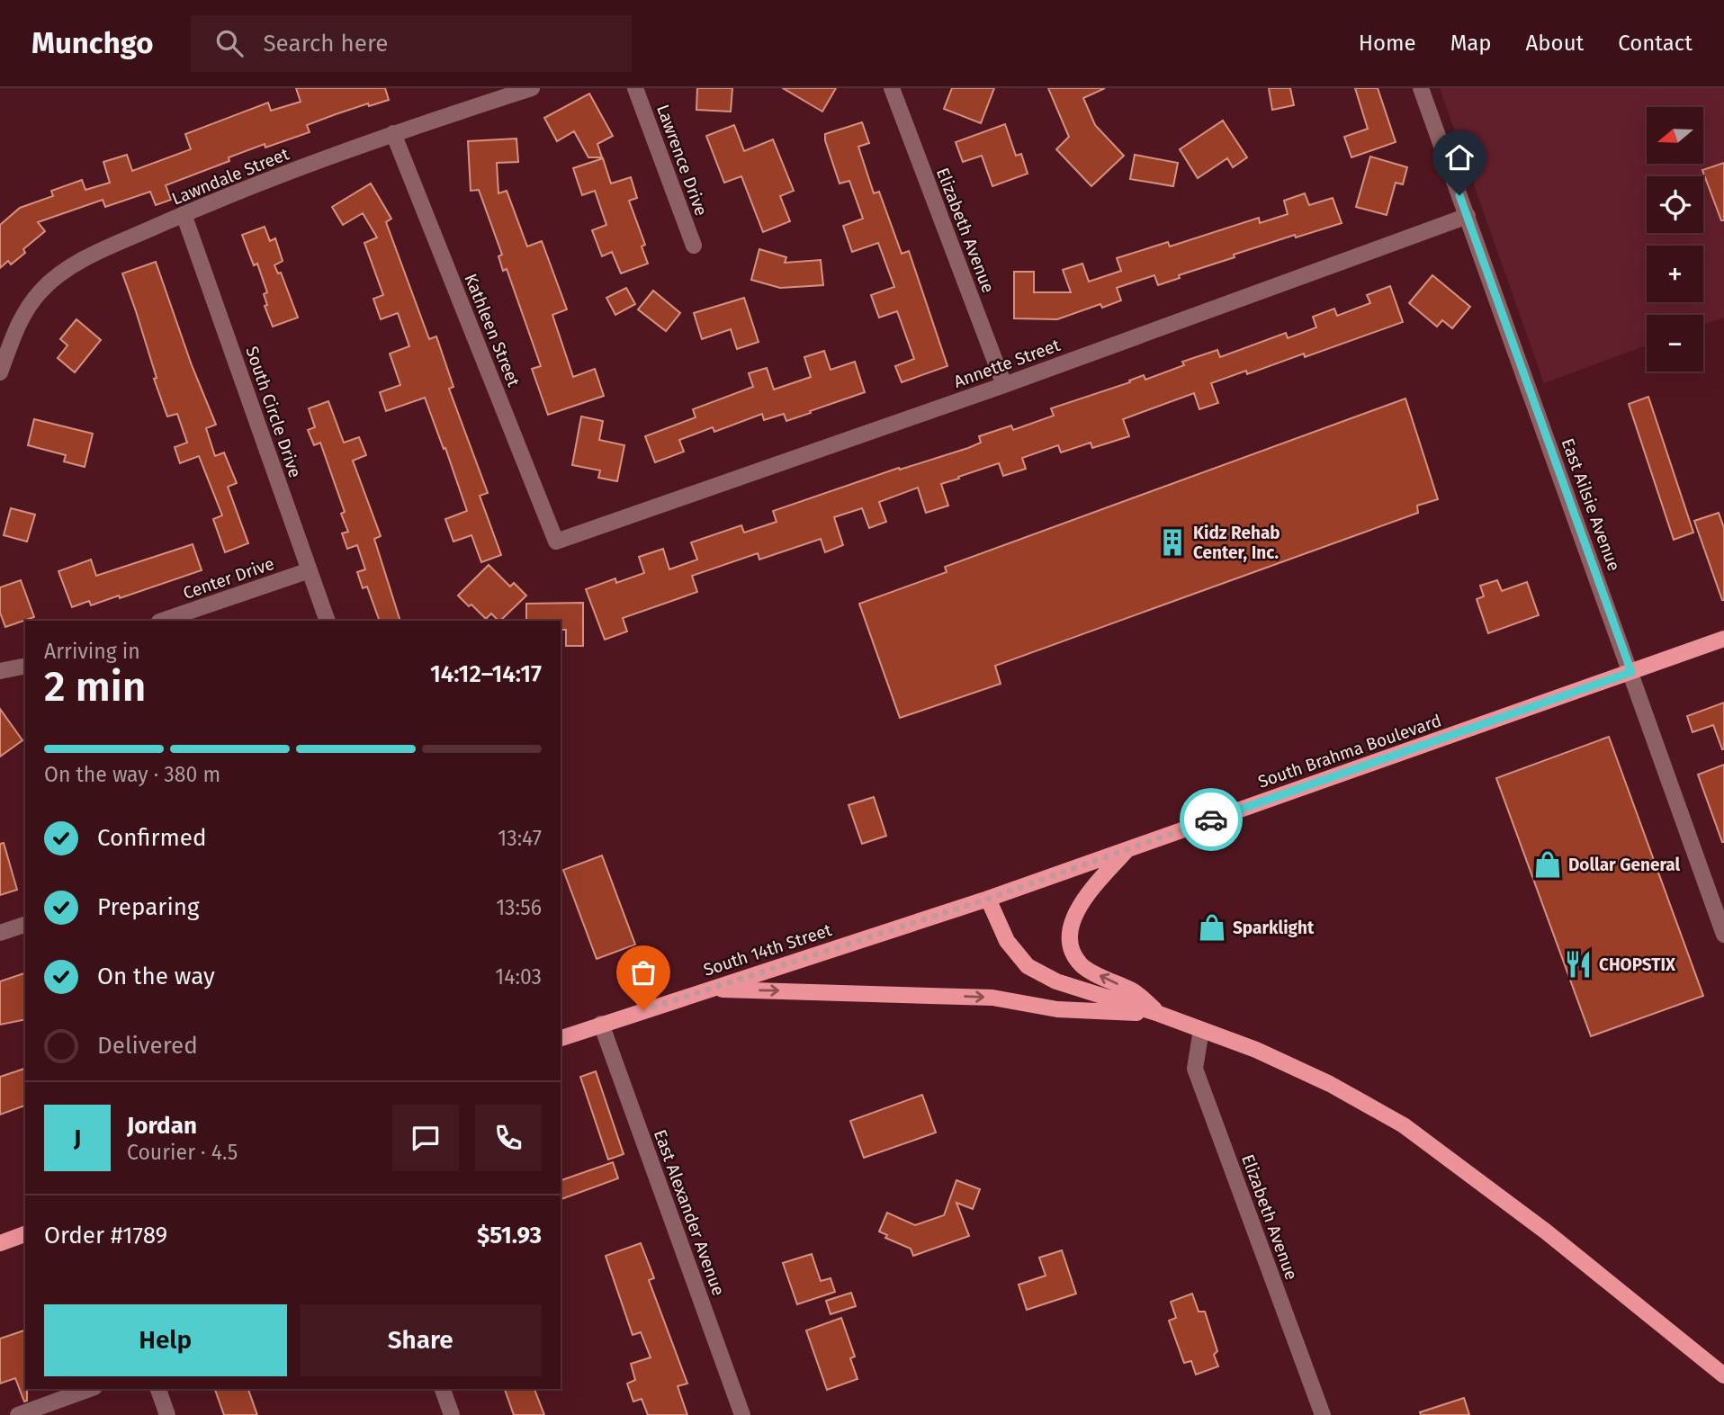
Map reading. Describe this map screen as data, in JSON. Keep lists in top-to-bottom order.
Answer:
{
  "streets": {
    "main road": ["South Brahma Boulevard", "South 14th Street"],
    "street": [
      "Lawrence Drive",
      "Lawndale Street",
      "Elizabeth Avenue",
      "Kathleen Street",
      "Annette Street",
      "South Circle Drive",
      "East Ailsie Avenue",
      "Center Drive",
      "East Alexander Avenue"
    ]
  },
  "crossings": [
    ["Lawndale Street", "Kathleen Street"],
    ["Lawndale Street", "South Circle Drive"],
    ["Elizabeth Avenue", "Annette Street"],
    ["Kathleen Street", "Annette Street"],
    ["Annette Street", "East Ailsie Avenue"],
    ["South Circle Drive", "Center Drive"],
    ["East Ailsie Avenue", "South Brahma Boulevard"],
    ["South Brahma Boulevard", "South 14th Street"],
    ["South 14th Street", "East Alexander Avenue"]
  ],
  "places": {
    "building": ["Kidz Rehab Center, Inc."],
    "shop": ["Dollar General", "Sparklight"],
    "restaurant": ["CHOPSTIX"]
  },
  "north": "left",
  "page": {
    "header": "Munchgo",
    "search": "Search here",
    "nav": [
      "Home",
      "Map",
      "About",
      "Contact"
    ],
    "map_buttons": ["+", "−"],
    "heading": ["2 min", "Arriving in", "14:12–14:17"],
    "panel": [
      "Jordan",
      "Courier · 4.5",
      "Order #1789",
      "$51.93"
    ],
    "bar": "On the way · 380 m",
    "list": [
      ["Confirmed", "13:47"],
      ["Preparing", "13:56"],
      ["On the way", "14:03"],
      "Delivered"
    ],
    "round": "J",
    "buttons": ["Help", "Share"]
  }
}
